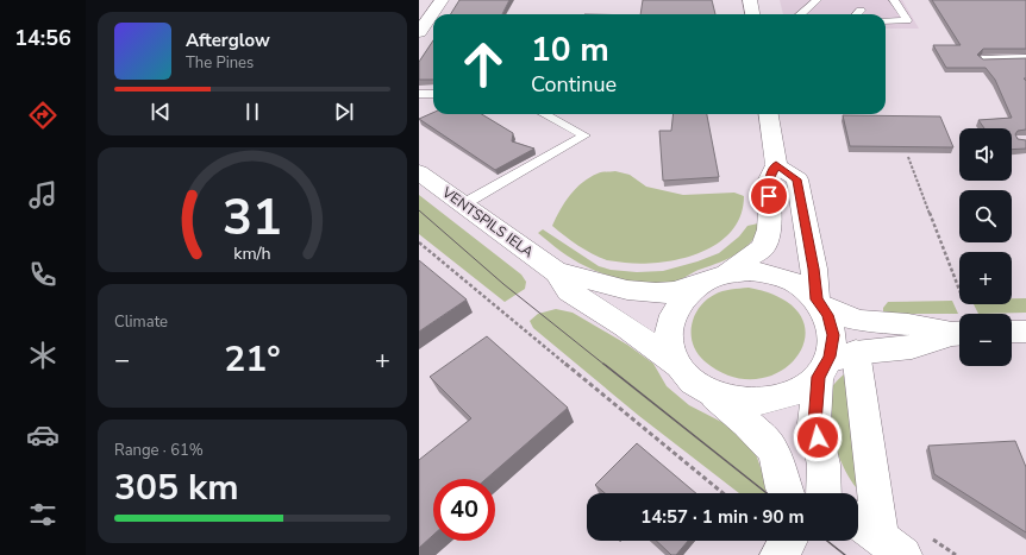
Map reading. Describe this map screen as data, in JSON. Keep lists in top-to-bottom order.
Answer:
{
  "streets": {
    "street": ["VENTSPILS IELA"]
  },
  "page": {
    "tabs": "14:56",
    "turn": ["10 m", "Continue"],
    "song": ["Afterglow", "The Pines"],
    "map_buttons": ["+", "−"],
    "tile": [
      "Climate",
      ["Range · 61%", "305 km"]
    ],
    "heat": ["−", "21°", "+"],
    "limit": "40",
    "trip": "14:57 · 1 min · 90 m",
    "gauge": ["31", "km/h"]
  }
}
